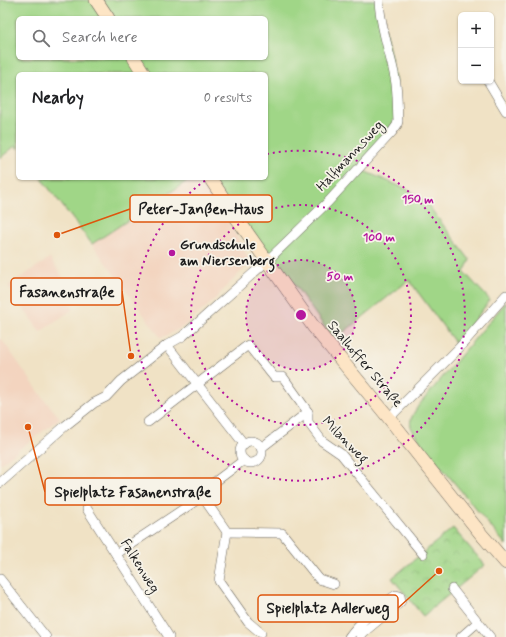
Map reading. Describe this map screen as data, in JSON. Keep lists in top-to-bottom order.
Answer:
{
  "streets": {
    "main road": ["Saalhoffer Straße"],
    "street": ["Halfmannsweg", "Milanweg", "Falkenweg"]
  },
  "crossings": [
    ["Halfmannsweg", "Saalhoffer Straße"]
  ],
  "places": [
    "Peter-Janßen-Haus",
    "Grundschule am Niersenberg",
    "Fasanenstraße",
    "Spielplatz Fasanenstraße",
    "Spielplatz Adlerweg"
  ],
  "page": {
    "map_buttons": ["+", "−"],
    "search": "Search here",
    "heading": ["Nearby", "0 results"]
  },
  "rings": ["150 m", "100 m", "50 m"]
}
